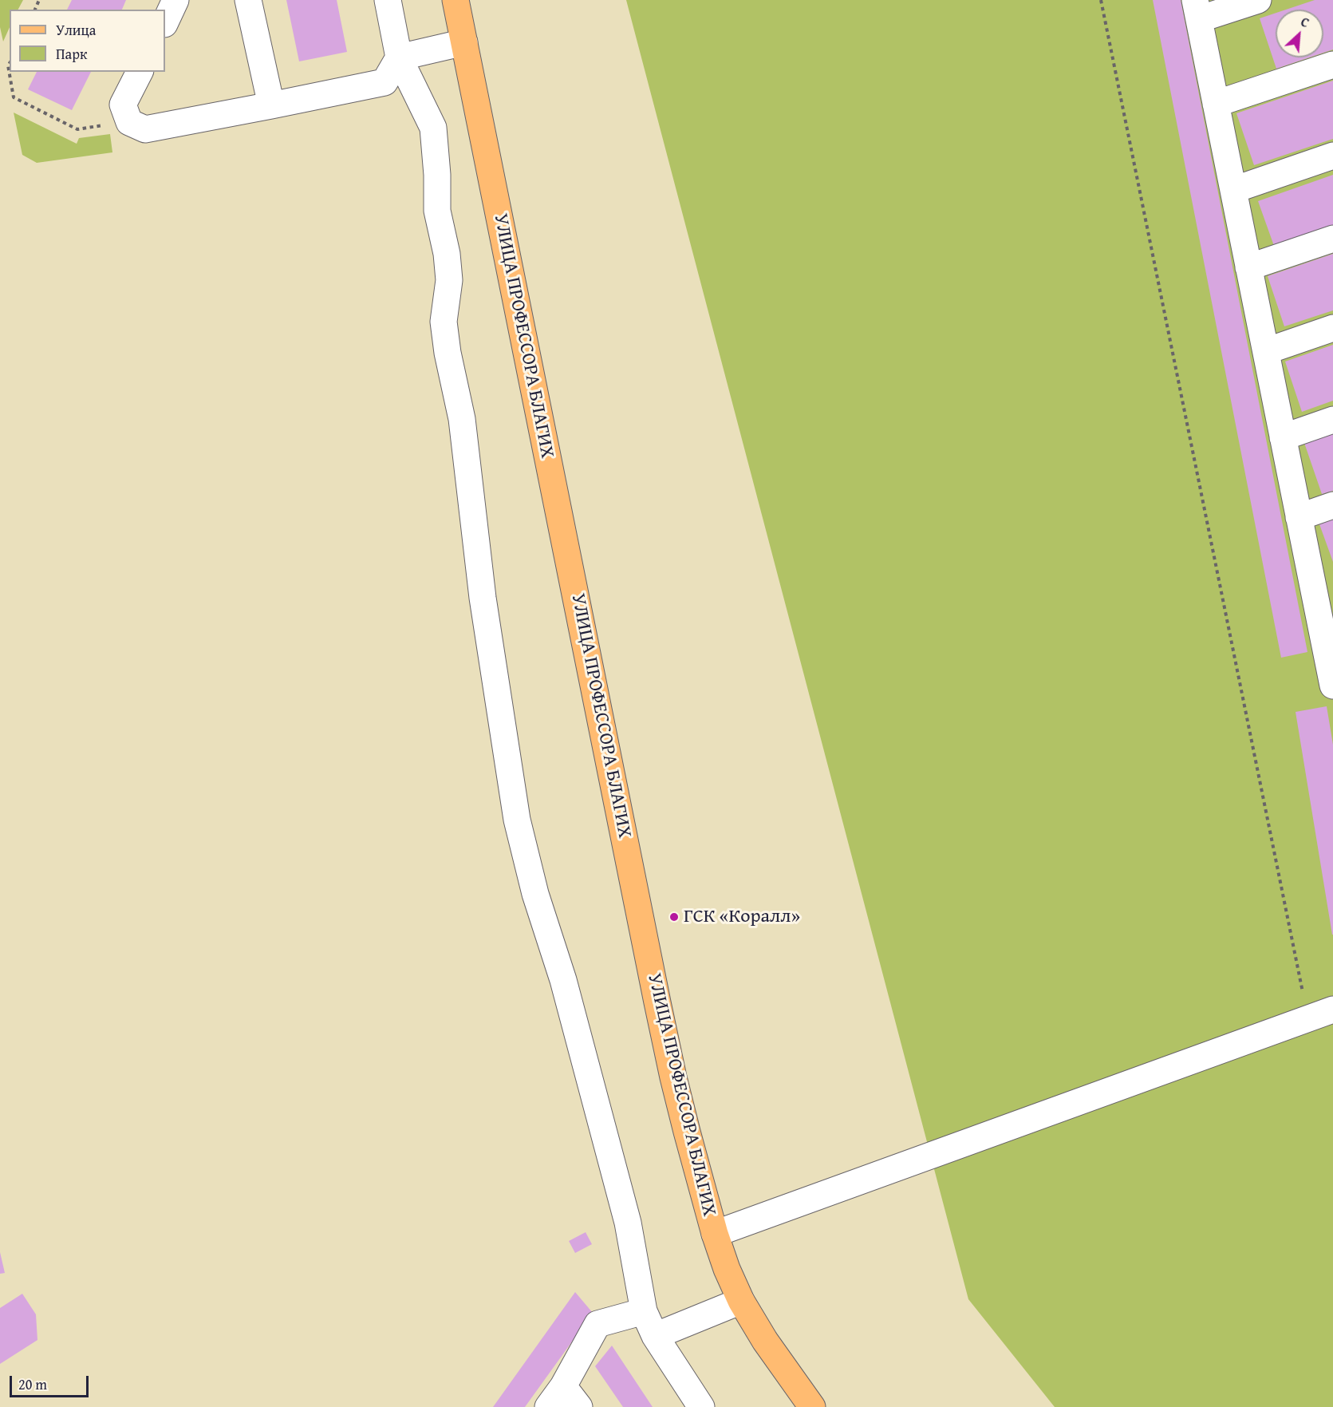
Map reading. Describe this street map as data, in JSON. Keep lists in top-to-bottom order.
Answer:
{
  "streets": {
    "main road": ["УЛИЦА ПРОФЕССОРА БЛАГИХ"]
  },
  "places": ["ГСК «Коралл»"],
  "legend": ["Улица", "Парк"],
  "scale_bar": "20 m",
  "north": "top right"
}
